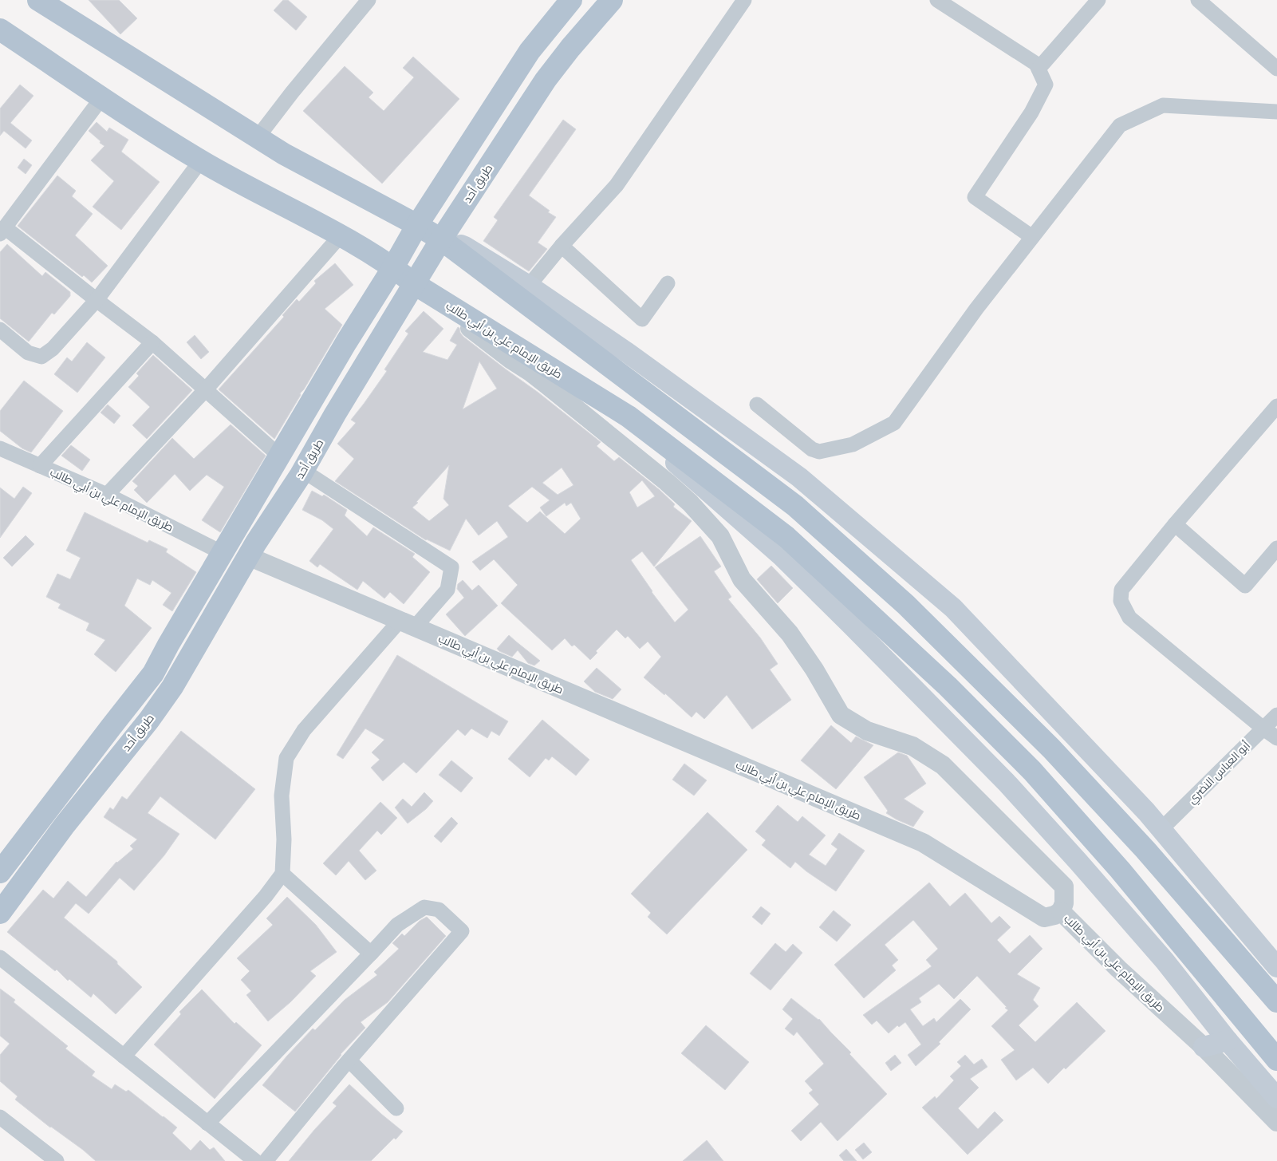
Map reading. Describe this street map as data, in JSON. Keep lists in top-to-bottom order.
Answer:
{
  "streets": {
    "main road": ["طريق أحد", "طريق الإمام علي بن أبي طالب"],
    "street": ["أبو العباس النضري"]
  },
  "crossings": [
    ["طريق أحد", "طريق الإمام علي بن أبي طالب"]
  ]
}
